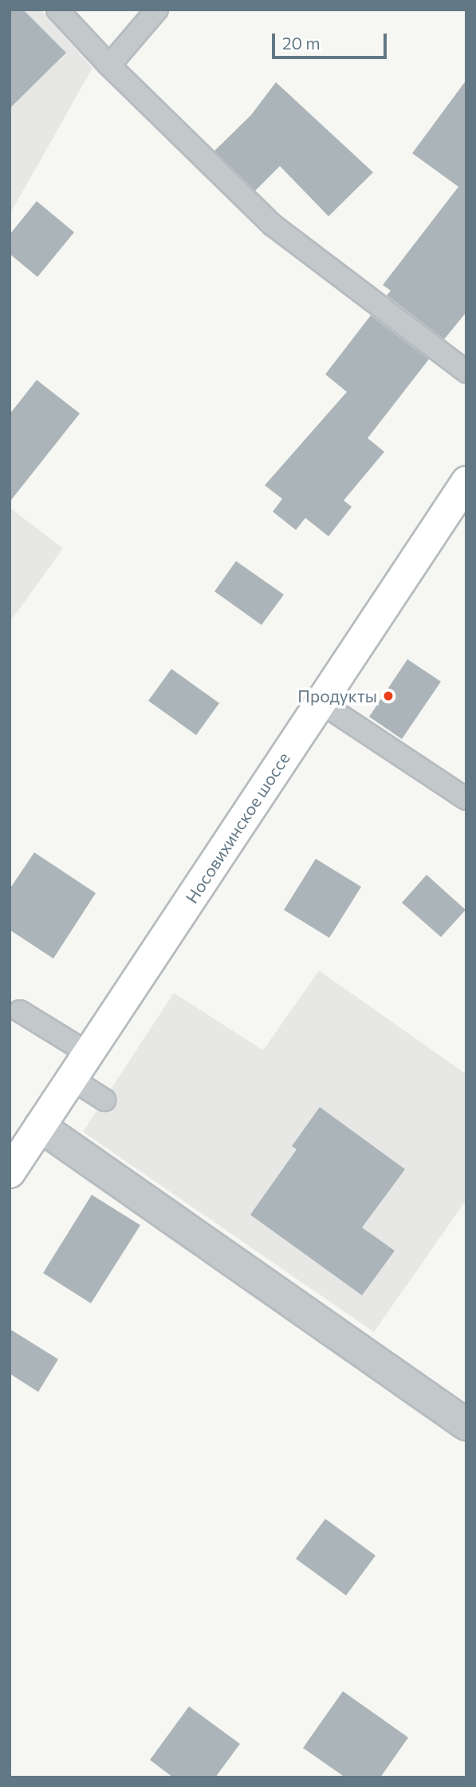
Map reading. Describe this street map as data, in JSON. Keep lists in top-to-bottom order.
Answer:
{
  "streets": {
    "main road": ["Носовихинское шоссе"]
  },
  "places": ["Продукты"],
  "scale_bar": "20 m"
}
